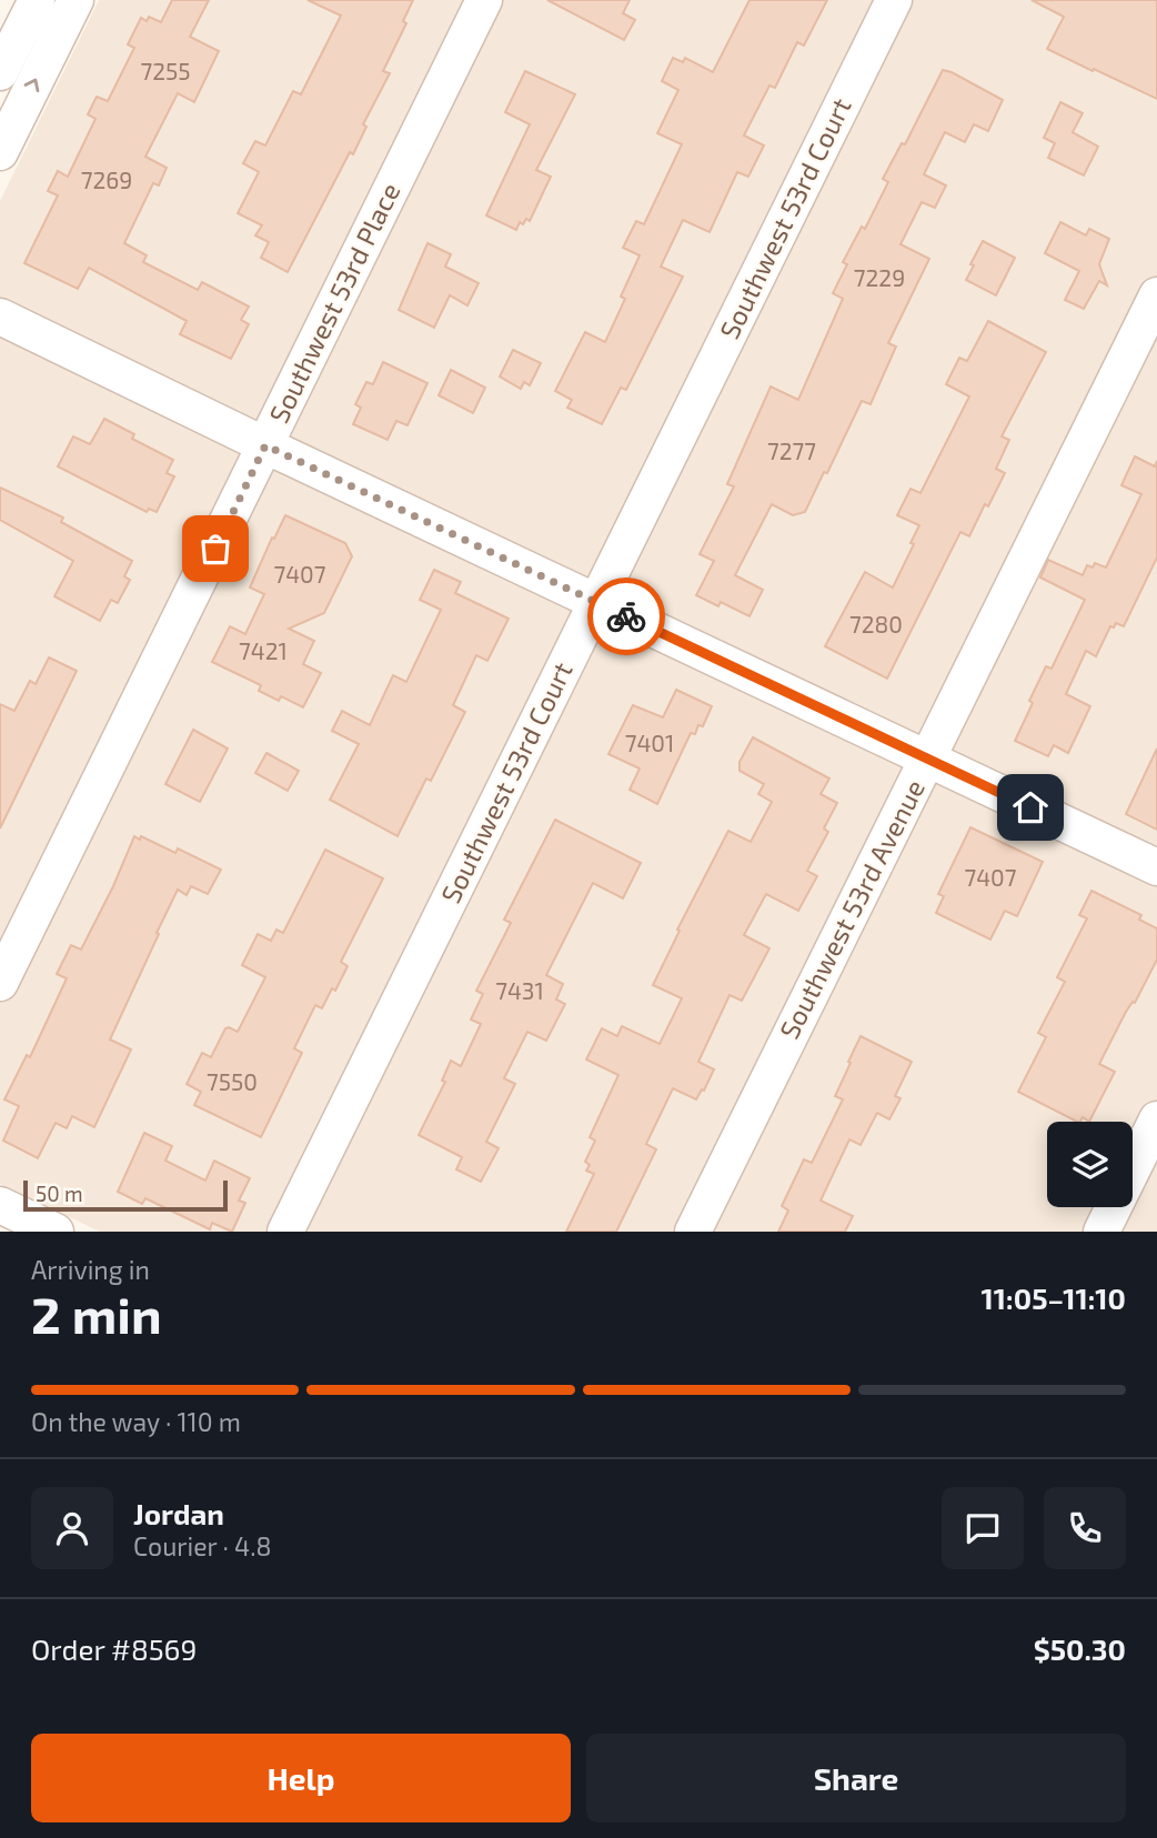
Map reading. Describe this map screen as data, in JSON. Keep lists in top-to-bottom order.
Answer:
{
  "streets": {
    "street": ["Southwest 53rd Court", "Southwest 53rd Place", "Southwest 53rd Avenue"]
  },
  "house_numbers": [
    "7255",
    "7269",
    "7229",
    "7277",
    "7407",
    "7280",
    "7421",
    "7401",
    "7407",
    "7431",
    "7550"
  ],
  "scale_bar": "50 m",
  "page": {
    "scale": "50 m",
    "heading": ["2 min", "Arriving in", "11:05–11:10"],
    "panel": [
      "Jordan",
      "Courier · 4.8",
      "Order #8569",
      "$50.30"
    ],
    "bar": "On the way · 110 m",
    "buttons": ["Help", "Share"]
  }
}
